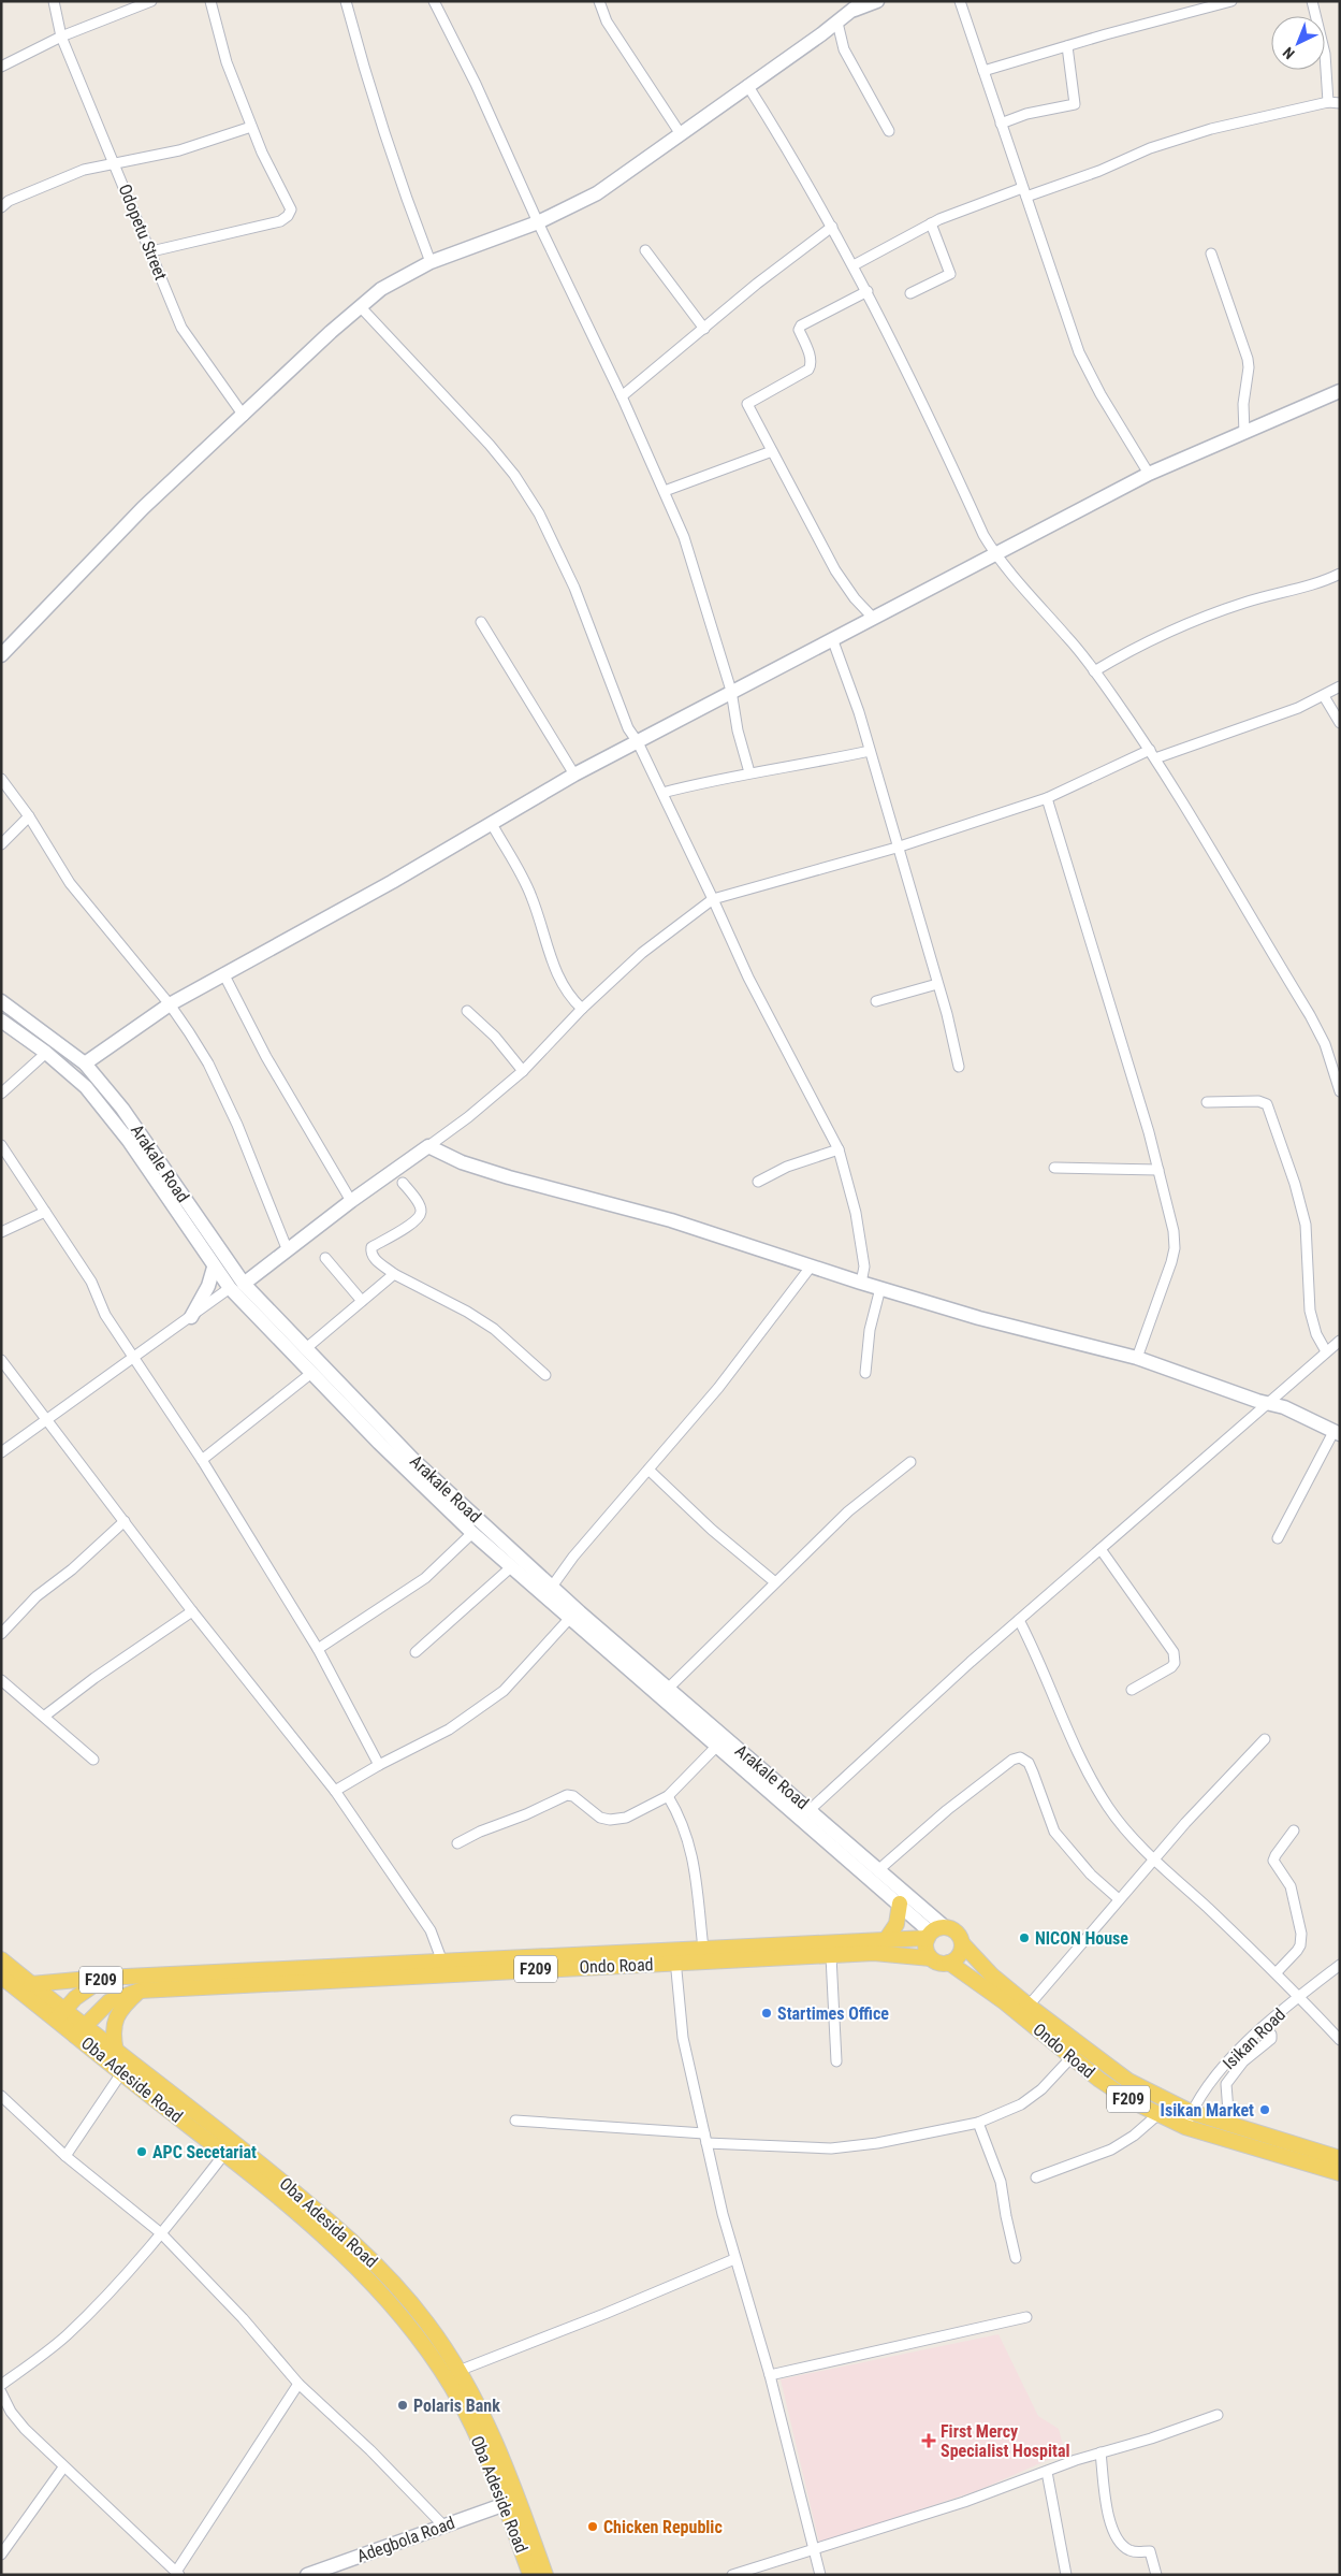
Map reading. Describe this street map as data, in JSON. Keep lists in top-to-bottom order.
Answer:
{
  "streets": {
    "main road": [
      "Arakale Road",
      "Ondo Road",
      "F209",
      "Oba Adeside Road",
      "Oba Adesida Road",
      "Adegbola Road"
    ],
    "street": ["Odopetu Street", "Isikan Road"]
  },
  "crossings": [
    ["Arakale Road", "Ondo Road"],
    ["Arakale Road", "F209"],
    ["Ondo Road", "F209"],
    ["Ondo Road", "Isikan Road"],
    ["F209", "Oba Adeside Road"],
    ["F209", "Oba Adesida Road"],
    ["Oba Adeside Road", "Oba Adesida Road"],
    ["Oba Adeside Road", "Adegbola Road"],
    ["Oba Adesida Road", "Adegbola Road"]
  ],
  "places": {
    "other": [
      "NICON House",
      "Startimes Office",
      "Isikan Market",
      "APC Secetariat",
      "Polaris Bank",
      "Chicken Republic"
    ],
    "health": ["First Mercy Specialist Hospital"]
  },
  "north": "bottom left"
}
